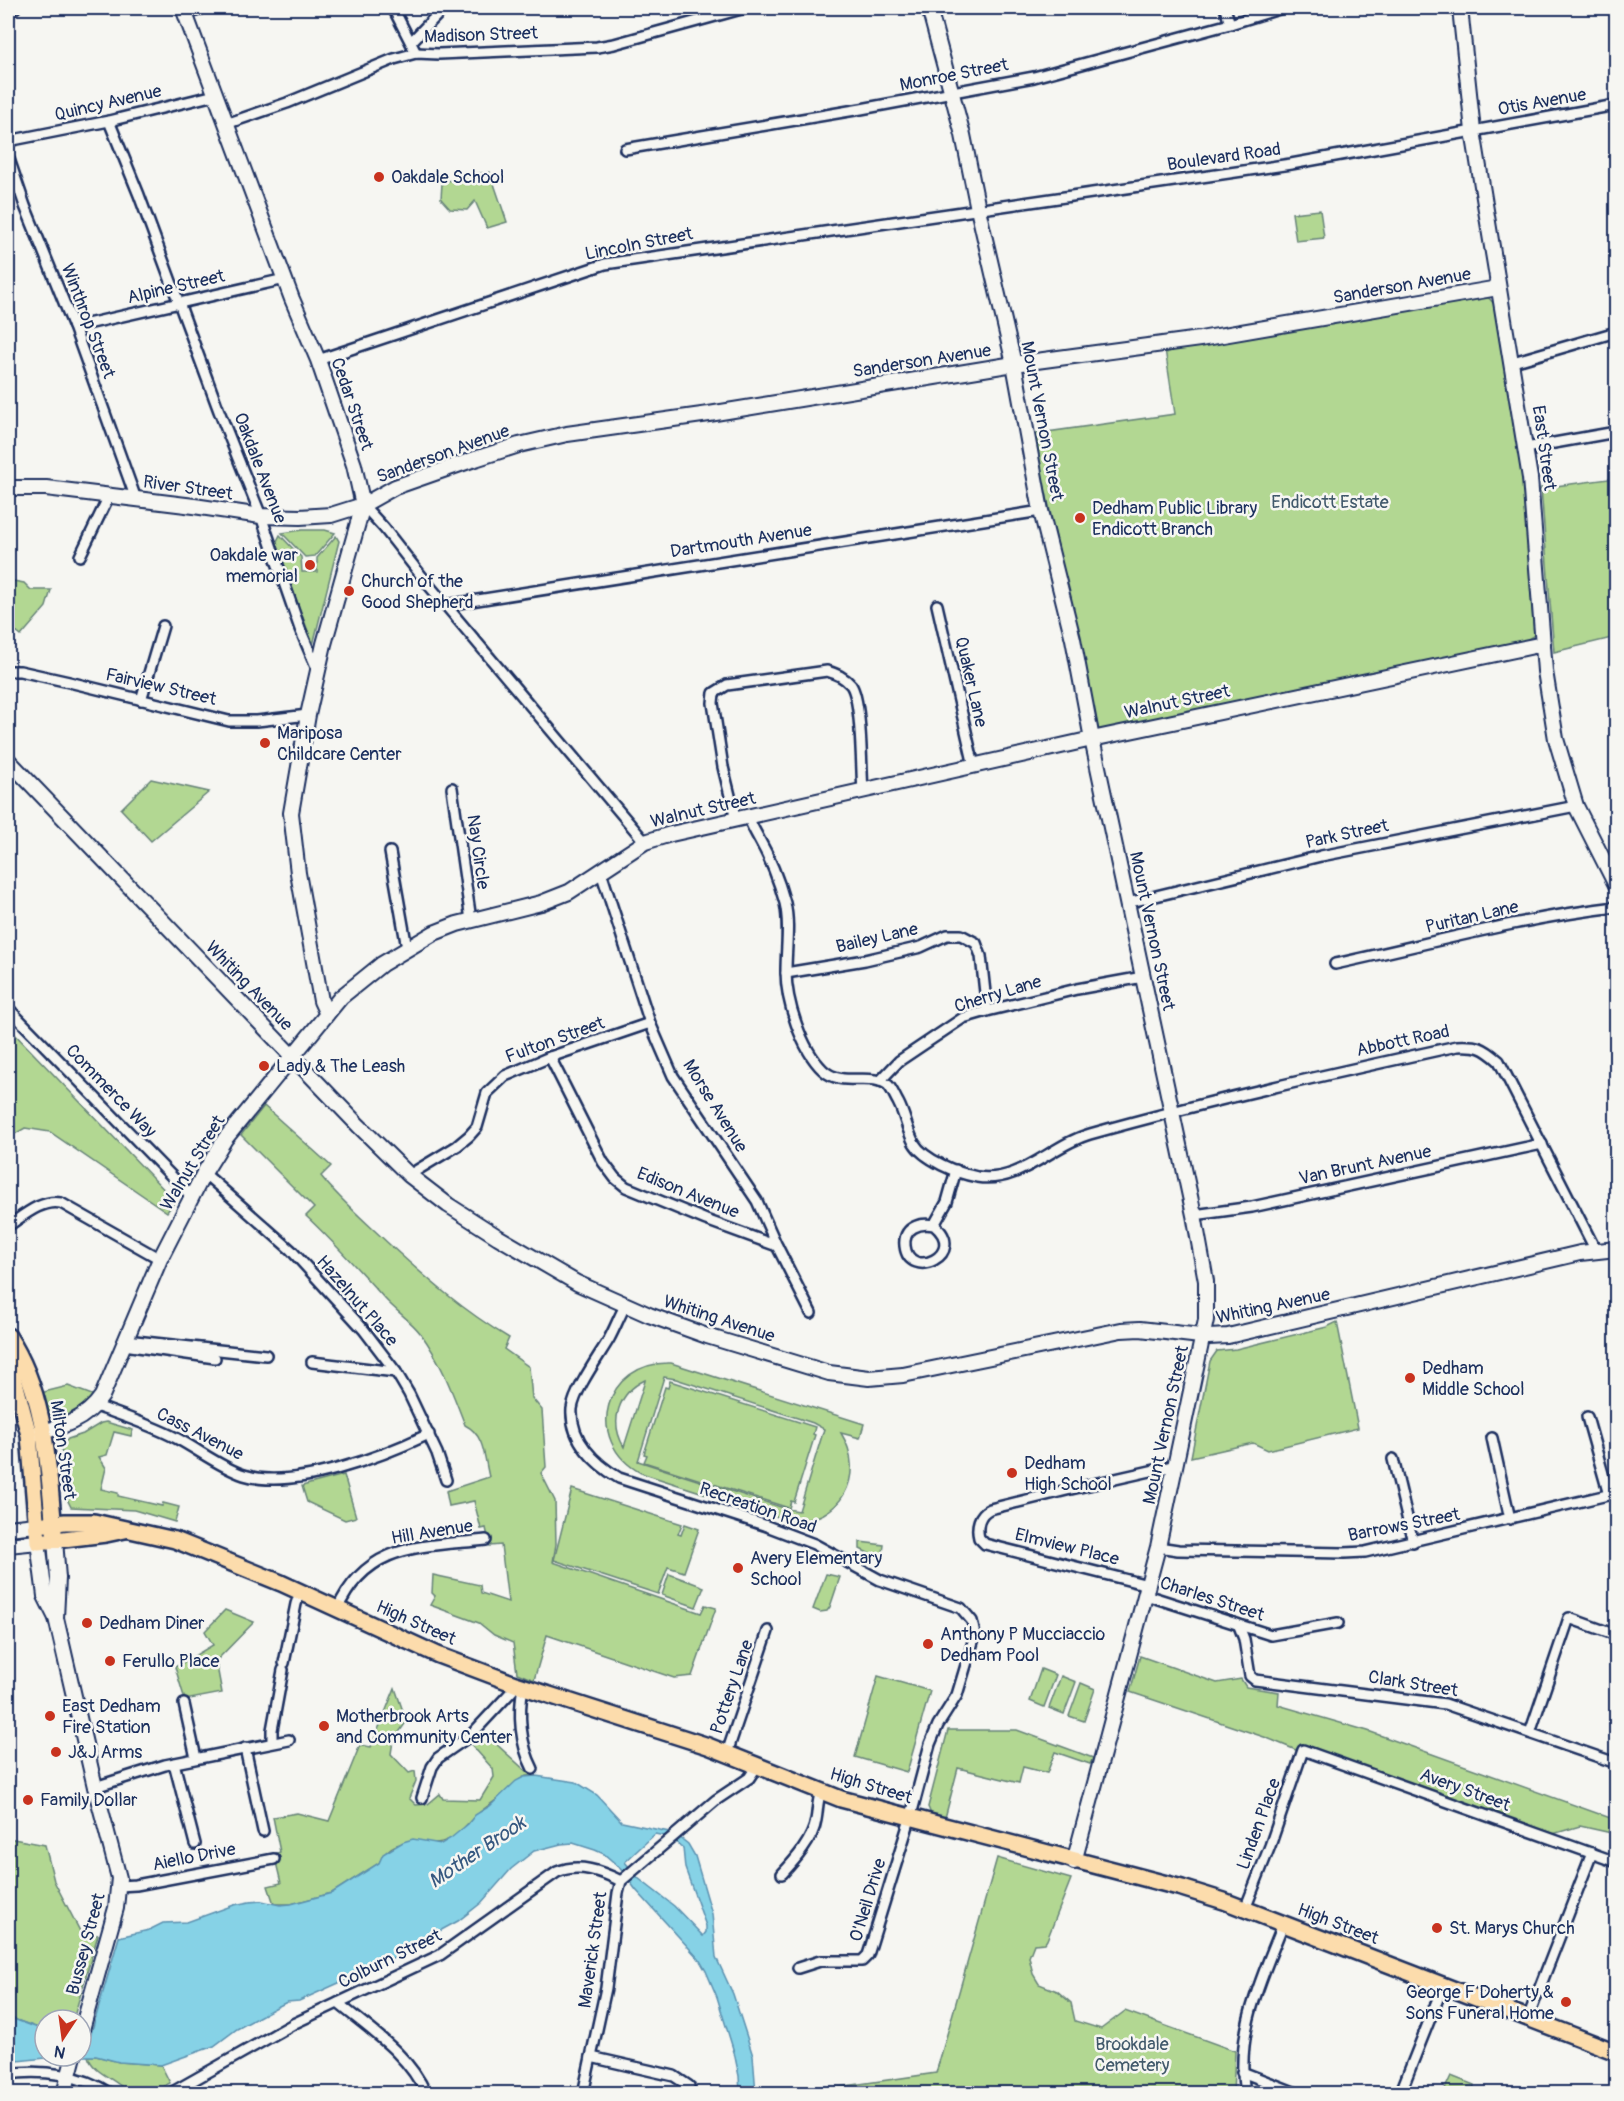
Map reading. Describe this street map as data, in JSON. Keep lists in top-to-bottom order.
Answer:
{
  "streets": {
    "main road": ["Milton Street", "High Street"],
    "street": [
      "Madison Street",
      "Monroe Street",
      "Otis Avenue",
      "Quincy Avenue",
      "Boulevard Road",
      "Lincoln Street",
      "Sanderson Avenue",
      "Alpine Street",
      "Winthrop Street",
      "Cedar Street",
      "Mount Vernon Street",
      "East Street",
      "Oakdale Avenue",
      "River Street",
      "Dartmouth Avenue",
      "Quaker Lane",
      "Fairview Street",
      "Walnut Street",
      "Park Street",
      "Nay Circle",
      "Puritan Lane",
      "Bailey Lane",
      "Whiting Avenue",
      "Cherry Lane",
      "Fulton Street",
      "Abbott Road",
      "Commerce Way",
      "Morse Avenue",
      "Van Brunt Avenue",
      "Edison Avenue",
      "Hazelnut Place",
      "Cass Avenue",
      "Recreation Road",
      "Barrows Street",
      "Hill Avenue",
      "Elmview Place",
      "Charles Street",
      "Clark Street",
      "Pottery Lane",
      "Avery Street",
      "Linden Place",
      "Aiello Drive",
      "O'Neil Drive",
      "Bussey Street",
      "Maverick Street",
      "Colburn Street"
    ]
  },
  "crossings": [
    ["Madison Street", "Cedar Street"],
    ["Monroe Street", "Mount Vernon Street"],
    ["Otis Avenue", "Boulevard Road"],
    ["Otis Avenue", "East Street"],
    ["Quincy Avenue", "Cedar Street"],
    ["Quincy Avenue", "Oakdale Avenue"],
    ["Boulevard Road", "Lincoln Street"],
    ["Boulevard Road", "Mount Vernon Street"],
    ["Boulevard Road", "East Street"],
    ["Lincoln Street", "Cedar Street"],
    ["Lincoln Street", "Mount Vernon Street"],
    ["Sanderson Avenue", "Cedar Street"],
    ["Sanderson Avenue", "Mount Vernon Street"],
    ["Sanderson Avenue", "East Street"],
    ["Sanderson Avenue", "River Street"],
    ["Alpine Street", "Winthrop Street"],
    ["Alpine Street", "Cedar Street"],
    ["Alpine Street", "Oakdale Avenue"],
    ["Winthrop Street", "River Street"],
    ["Cedar Street", "River Street"],
    ["Cedar Street", "Dartmouth Avenue"],
    ["Cedar Street", "Walnut Street"],
    ["Mount Vernon Street", "Dartmouth Avenue"],
    ["Mount Vernon Street", "Walnut Street"],
    ["Mount Vernon Street", "Park Street"],
    ["Mount Vernon Street", "Whiting Avenue"],
    ["Mount Vernon Street", "Cherry Lane"],
    ["Mount Vernon Street", "Abbott Road"],
    ["Mount Vernon Street", "Van Brunt Avenue"],
    ["Mount Vernon Street", "Barrows Street"],
    ["Mount Vernon Street", "Elmview Place"],
    ["Mount Vernon Street", "Charles Street"],
    ["Mount Vernon Street", "High Street"],
    ["East Street", "Walnut Street"],
    ["East Street", "Park Street"],
    ["Oakdale Avenue", "River Street"],
    ["Quaker Lane", "Walnut Street"],
    ["Walnut Street", "Nay Circle"],
    ["Walnut Street", "Whiting Avenue"],
    ["Walnut Street", "Commerce Way"],
    ["Walnut Street", "Morse Avenue"],
    ["Walnut Street", "Hazelnut Place"],
    ["Walnut Street", "Cass Avenue"],
    ["Bailey Lane", "Cherry Lane"],
    ["Whiting Avenue", "Fulton Street"],
    ["Whiting Avenue", "Abbott Road"],
    ["Whiting Avenue", "Recreation Road"],
    ["Cherry Lane", "Abbott Road"],
    ["Fulton Street", "Morse Avenue"],
    ["Fulton Street", "Edison Avenue"],
    ["Abbott Road", "Van Brunt Avenue"],
    ["Morse Avenue", "Edison Avenue"],
    ["Hazelnut Place", "Cass Avenue"],
    ["Milton Street", "High Street"],
    ["Milton Street", "Bussey Street"],
    ["Recreation Road", "High Street"],
    ["Recreation Road", "O'Neil Drive"],
    ["Hill Avenue", "High Street"],
    ["Elmview Place", "Charles Street"],
    ["Charles Street", "Clark Street"],
    ["High Street", "Pottery Lane"],
    ["High Street", "Linden Place"],
    ["High Street", "O'Neil Drive"],
    ["High Street", "Bussey Street"],
    ["High Street", "Maverick Street"],
    ["Avery Street", "Linden Place"],
    ["Aiello Drive", "Bussey Street"],
    ["Maverick Street", "Colburn Street"]
  ],
  "water": ["Mother Brook"],
  "parks": ["Endicott Estate", "Brookdale Cemetery"],
  "places": [
    "Oakdale School",
    "Dedham Public Library Endicott Branch",
    "Oakdale war memorial",
    "Church of the Good Shepherd",
    "Mariposa Childcare Center",
    "Lady & The Leash",
    "Dedham Middle School",
    "Dedham High School",
    "Avery Elementary School",
    "Dedham Diner",
    "Anthony P Mucciaccio Dedham Pool",
    "Ferullo Place",
    "East Dedham Fire Station",
    "Motherbrook Arts and Community Center",
    "J&J Arms",
    "Family Dollar",
    "St. Marys Church",
    "George F Doherty & Sons Funeral Home"
  ],
  "north": "bottom"
}
